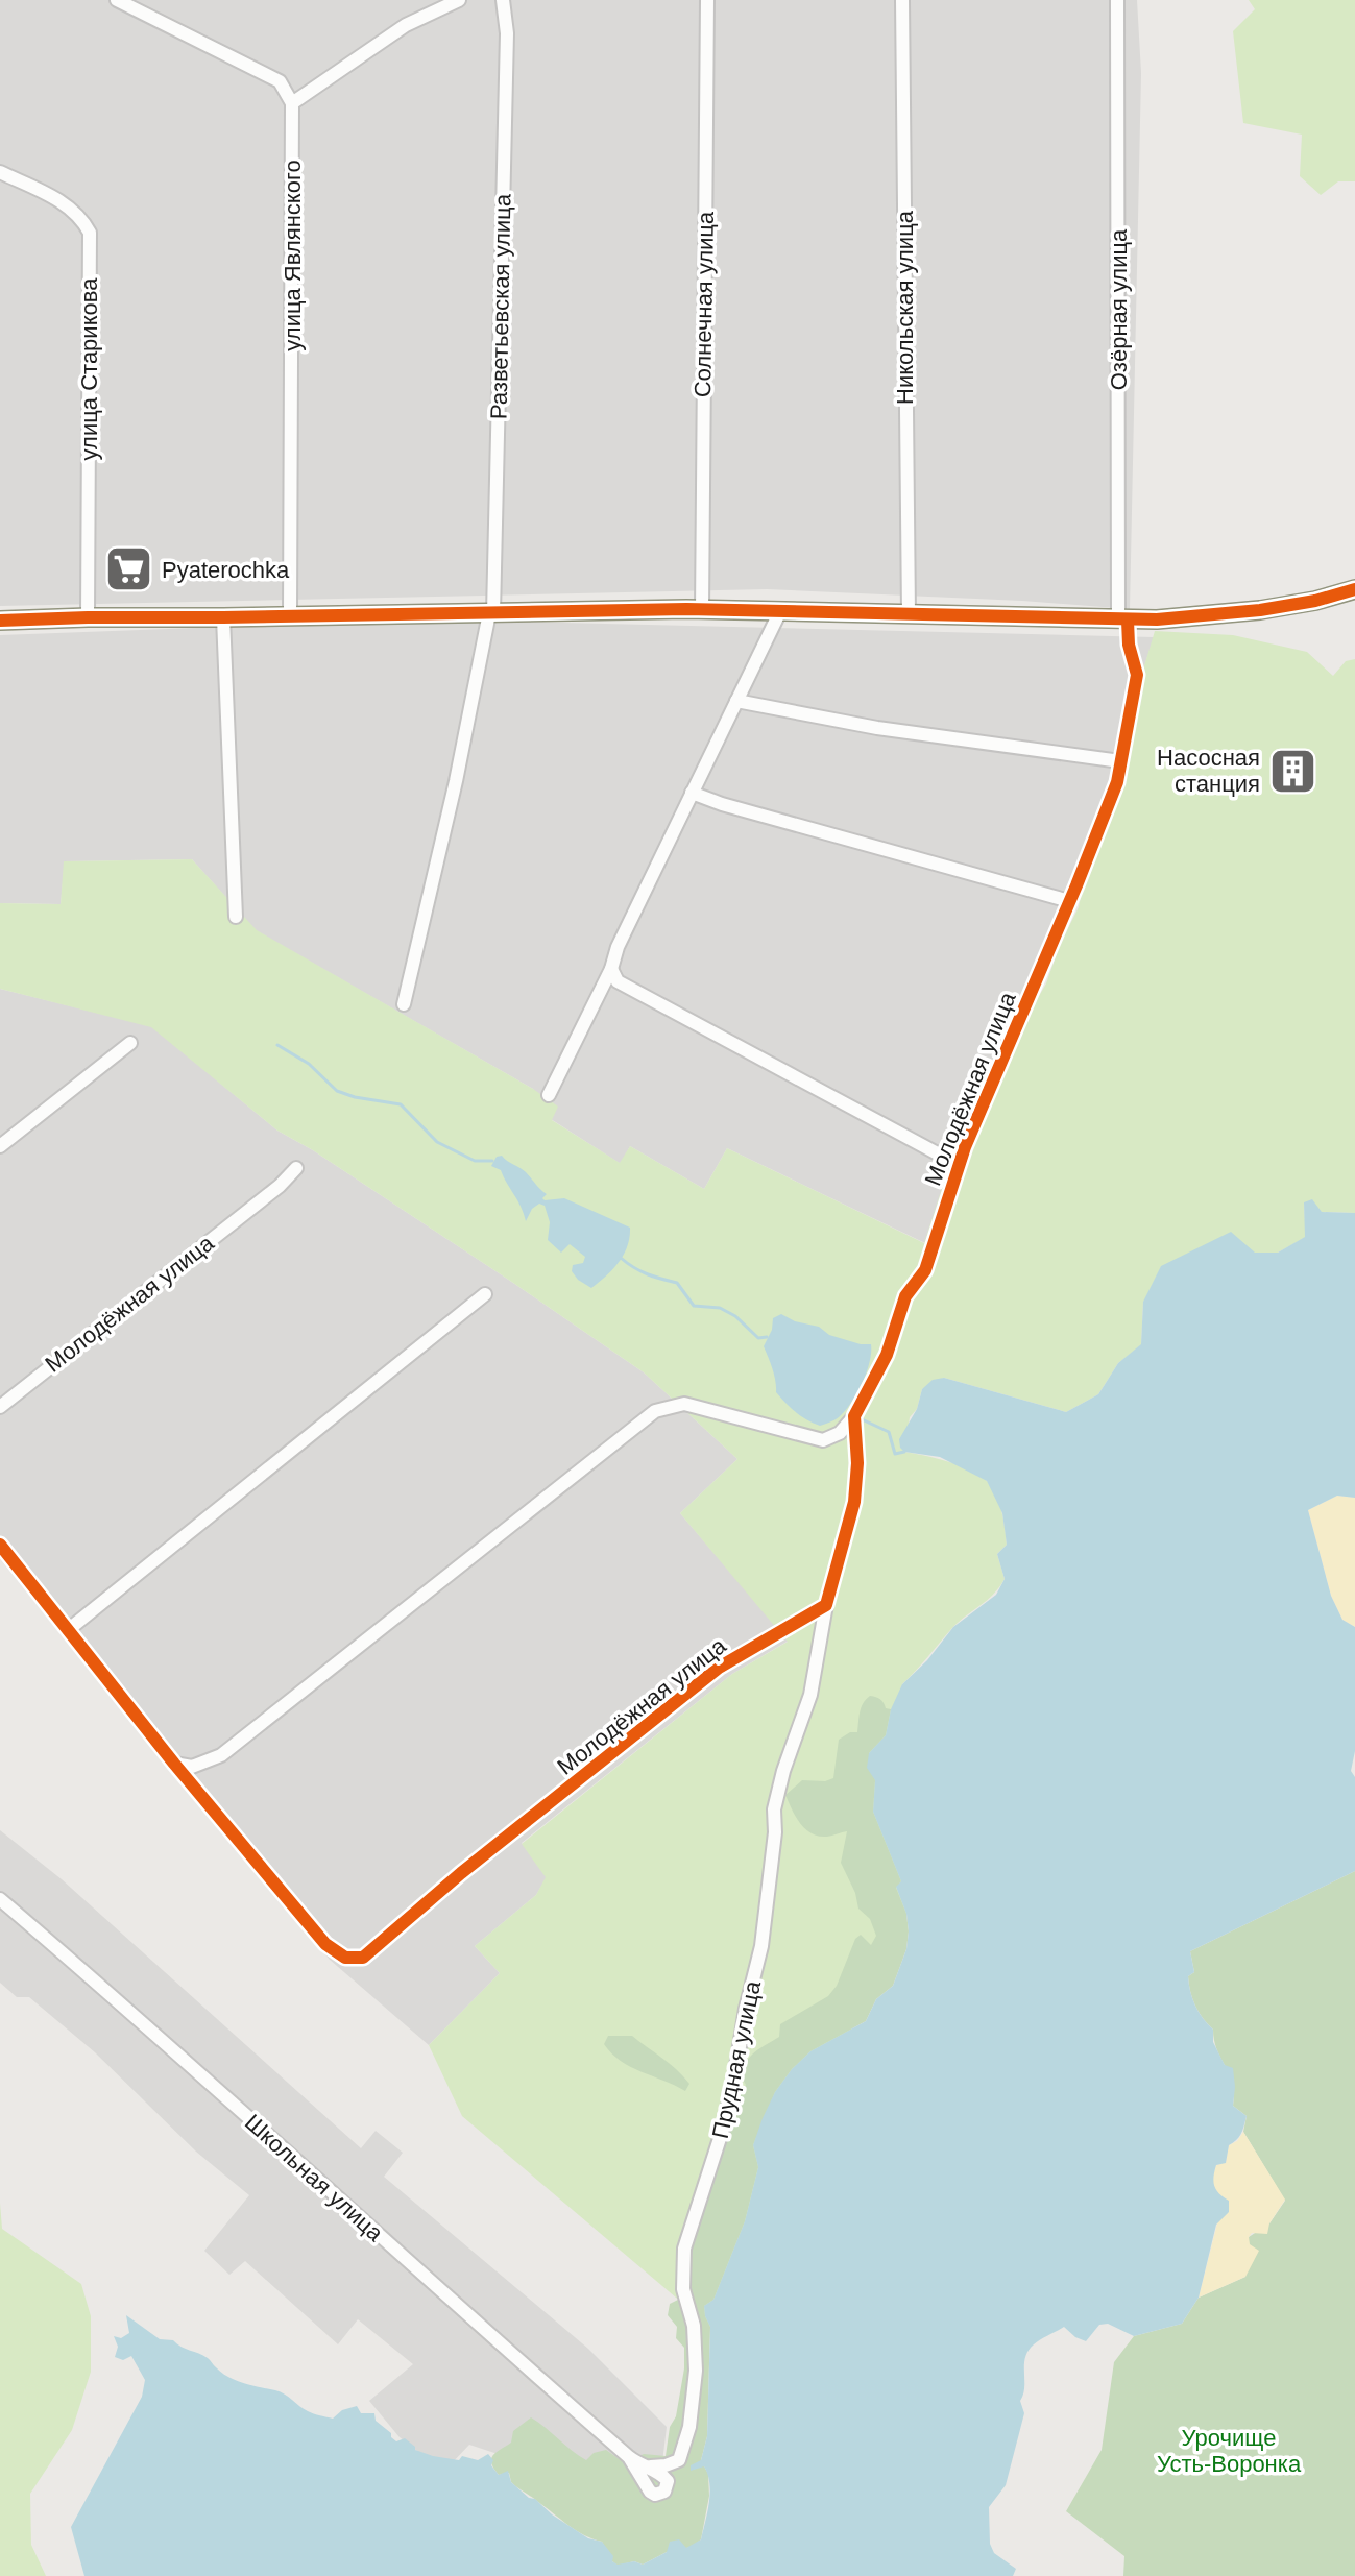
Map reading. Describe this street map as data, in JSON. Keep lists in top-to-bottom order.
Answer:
{
  "streets": {
    "street": [
      "улица Являнского",
      "Солнечная улица",
      "Разветьевская улица",
      "Никольская улица",
      "Озёрная улица",
      "улица Старикова",
      "Молодёжная улица",
      "Прудная улица",
      "Школьная улица"
    ]
  },
  "crossings": [
    ["Озёрная улица", "Молодёжная улица"],
    ["Молодёжная улица", "Прудная улица"],
    ["Прудная улица", "Школьная улица"]
  ],
  "parks": ["Урочище Усть-Воронка"],
  "places": {
    "supermarket": ["Pyaterochka"],
    "building": ["Насосная станция"]
  }
}
